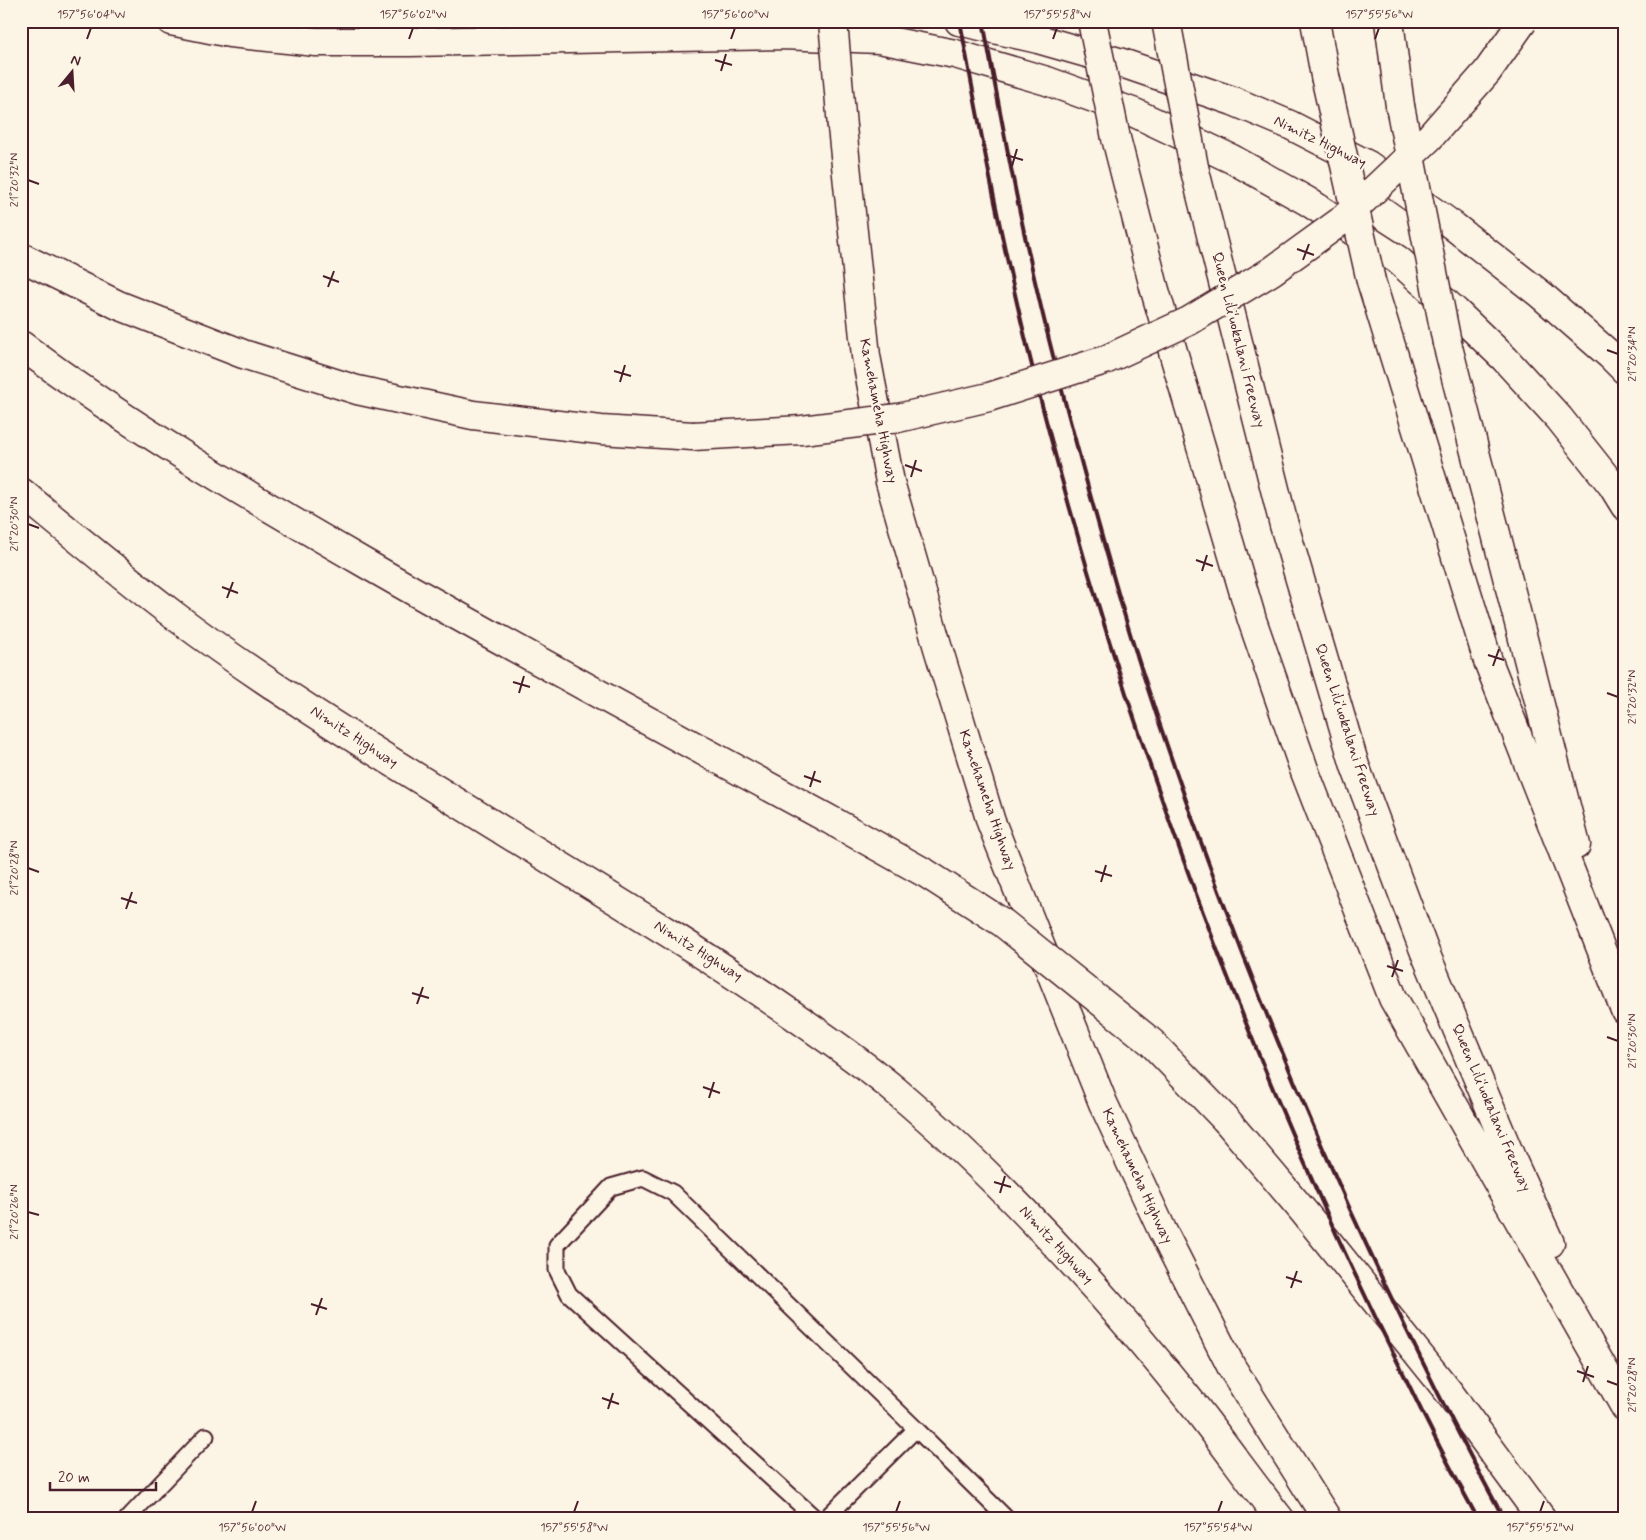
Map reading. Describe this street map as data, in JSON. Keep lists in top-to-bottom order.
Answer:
{
  "streets": {
    "main road": ["Nimitz Highway", "Queen Liliʻuokalani Freeway", "Kamehameha Highway"]
  },
  "scale_bar": "20 m",
  "north": "top",
  "coordinates": [
    "157°56'04\"W",
    "157°56'02\"W",
    "157°56'00\"W",
    "157°55'58\"W",
    "157°55'56\"W",
    "21°20'32\"N",
    "21°20'34\"N",
    "21°20'30\"N",
    "21°20'28\"N",
    "21°20'26\"N",
    "157°55'54\"W",
    "157°55'52\"W"
  ]
}
